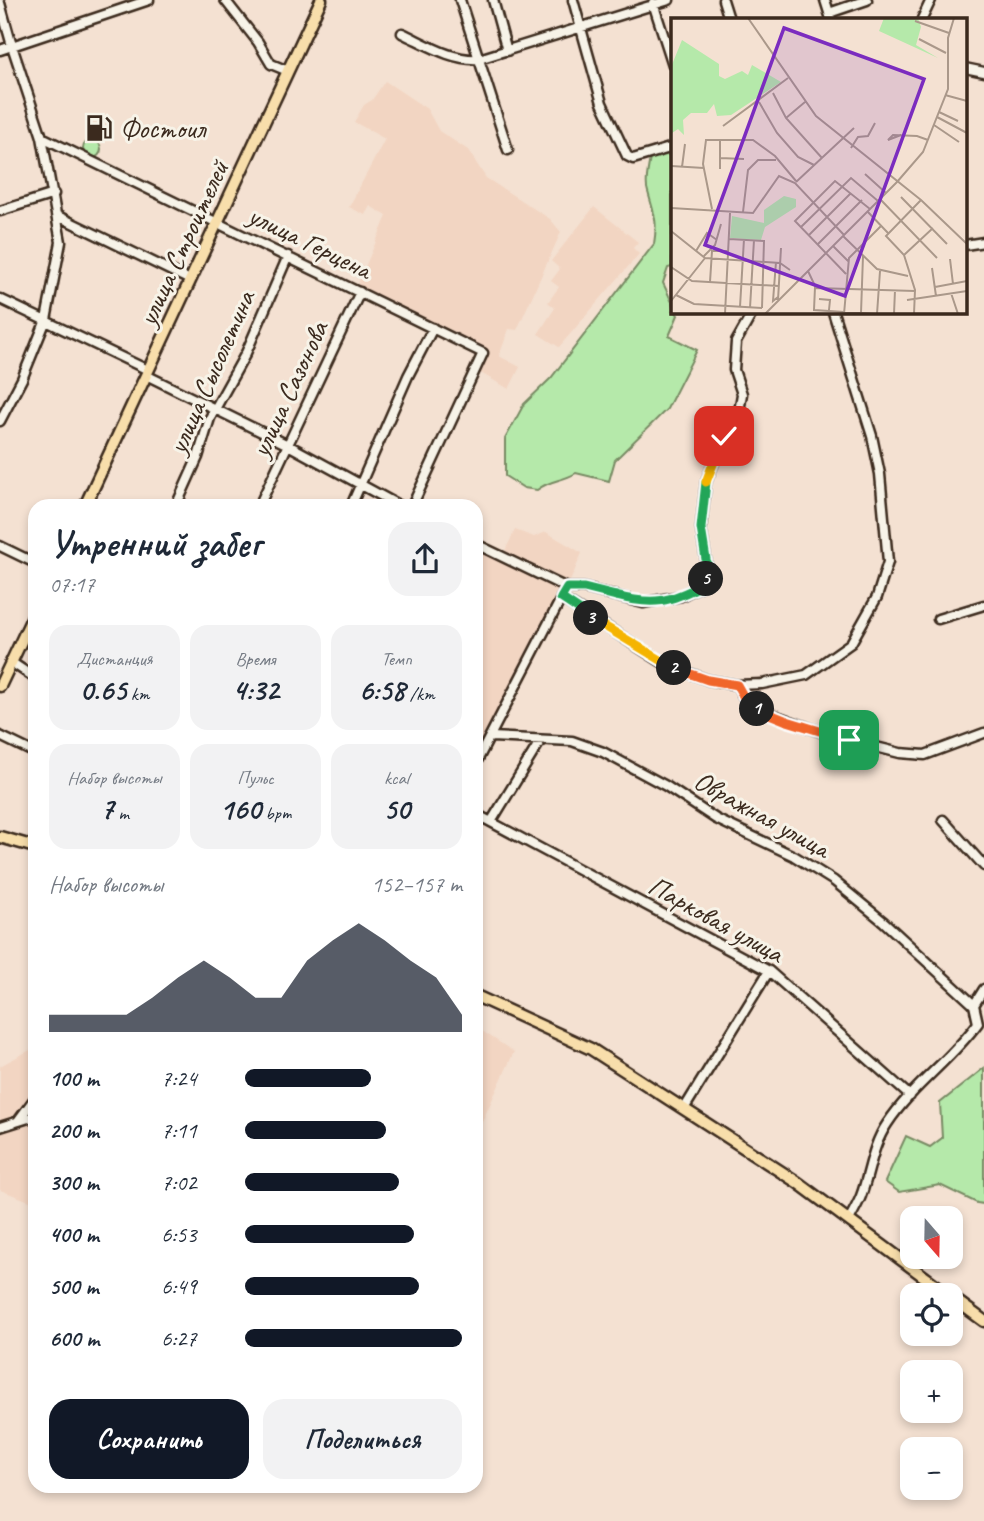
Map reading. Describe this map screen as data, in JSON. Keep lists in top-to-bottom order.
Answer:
{
  "streets": {
    "main road": ["улица Строителей"],
    "street": [
      "улица Герцена",
      "улица Сысолетина",
      "улица Сазонова",
      "Овражная улица",
      "Парковая улица"
    ]
  },
  "crossings": [
    ["улица Герцена", "улица Строителей"],
    ["улица Герцена", "улица Сысолетина"],
    ["улица Герцена", "улица Сазонова"]
  ],
  "places": {
    "fuel station": ["Фостоил"]
  },
  "north": "bottom",
  "page": {
    "heading": ["Утренний забег", "07:17"],
    "pins": [
      "5",
      "3",
      "2",
      "1"
    ],
    "stats": [
      ["Дистанция", "0.65 km"],
      ["Время", "4:32"],
      ["Темп", "6:58 /km"],
      ["Набор высоты", "7 m"],
      ["Пульс", "160 bpm"],
      ["kcal", "50"]
    ],
    "chart": ["Набор высоты", "152–157 m"],
    "list": [
      {
        "name": "100 m",
        "note": "7:24"
      },
      {
        "name": "200 m",
        "note": "7:11"
      },
      {
        "name": "300 m",
        "note": "7:02"
      },
      {
        "name": "400 m",
        "note": "6:53"
      },
      {
        "name": "500 m",
        "note": "6:49"
      },
      {
        "name": "600 m",
        "note": "6:27"
      }
    ],
    "map_buttons": ["+", "−"],
    "buttons": ["Сохранить", "Поделиться"]
  }
}
